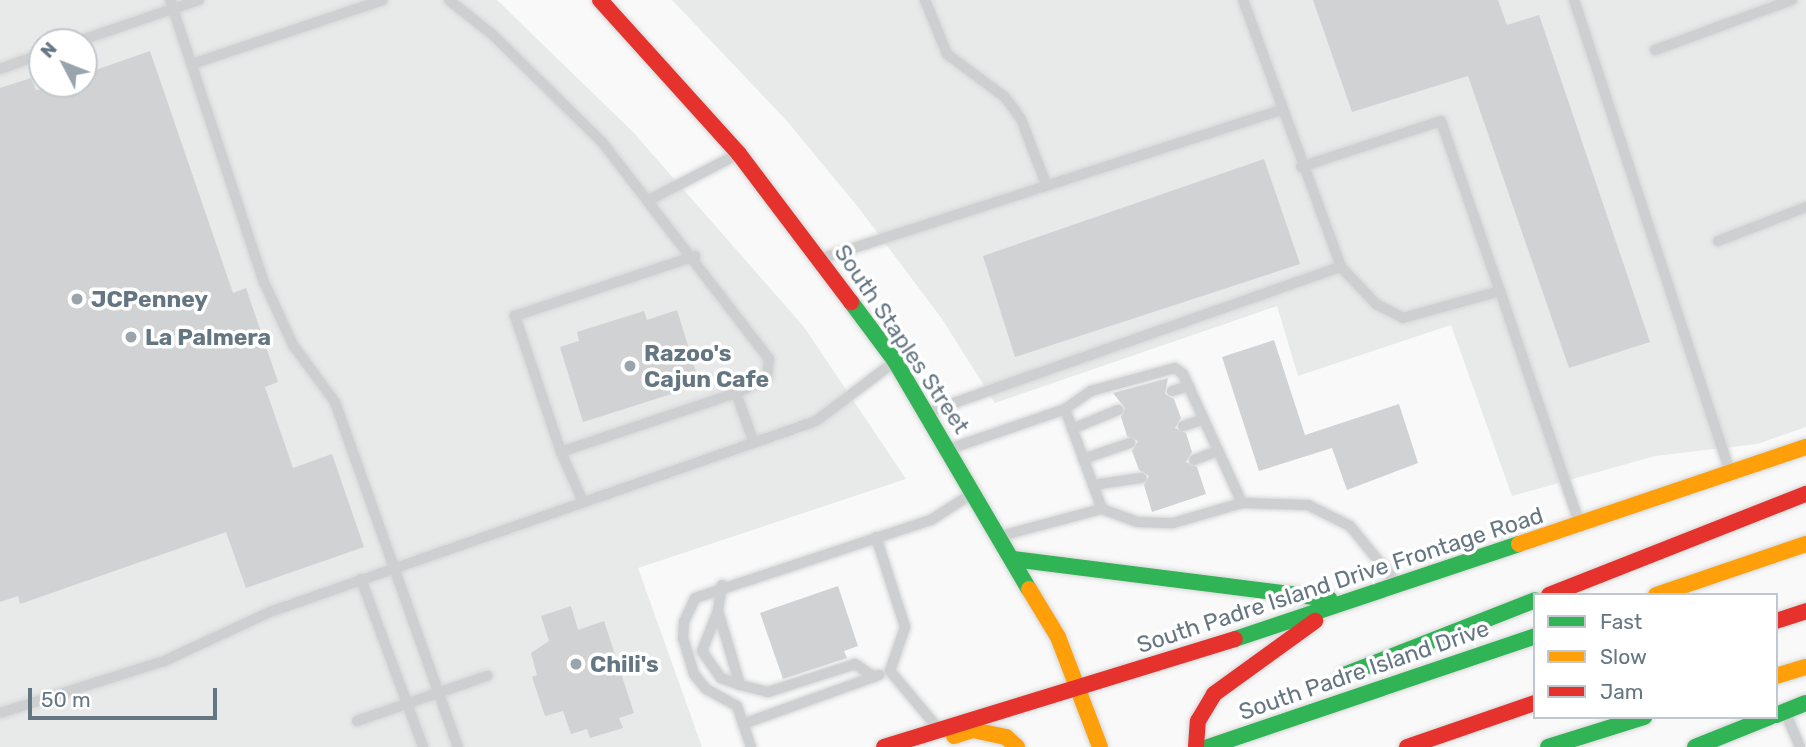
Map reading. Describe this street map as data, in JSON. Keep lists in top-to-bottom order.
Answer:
{
  "streets": {
    "main road": ["South Staples Street", "South Padre Island Drive Frontage Road", "South Padre Island Drive"]
  },
  "crossings": [
    ["South Staples Street", "South Padre Island Drive Frontage Road"]
  ],
  "places": [
    "JCPenney",
    "La Palmera",
    "Razoo's Cajun Cafe",
    "Chili's"
  ],
  "legend": ["Fast", "Slow", "Jam"],
  "scale_bar": "50 m",
  "north": "top left"
}
